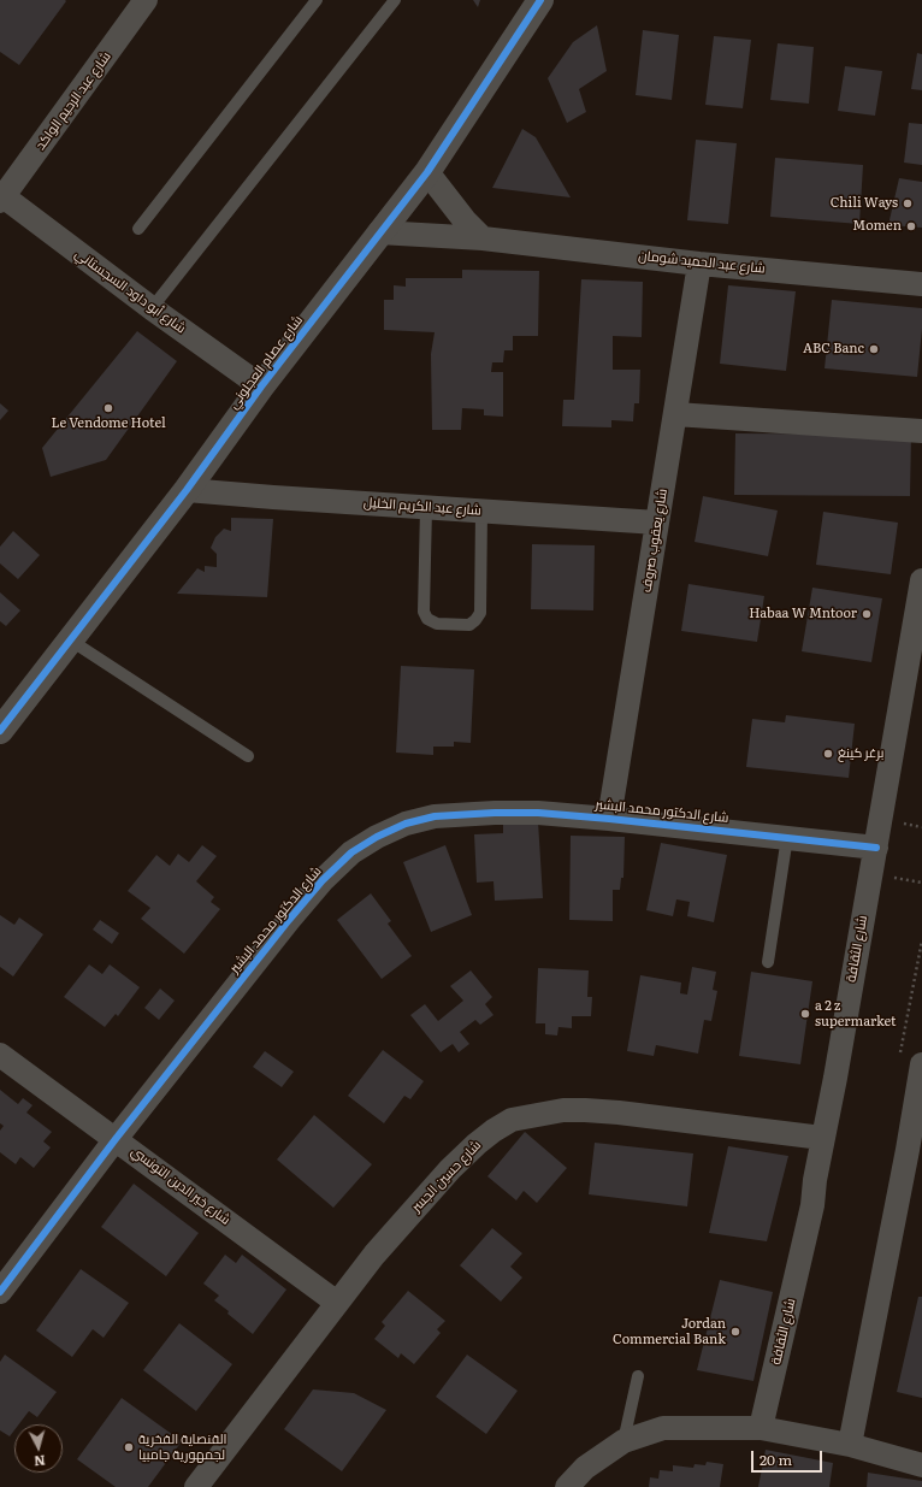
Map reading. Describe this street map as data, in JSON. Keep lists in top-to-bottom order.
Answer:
{
  "streets": {
    "street": [
      "شارع عبد الرحيم الواكد",
      "شارع عبد الحميد شومان",
      "شارع أبو داود السجستاني",
      "شارع عصام العجلوني",
      "شارع عبد الكريم الخليل",
      "شارع يعقوب صروف",
      "شارع الدكتور محمد البشير",
      "شارع الثقافة",
      "شارع حسين الجسر",
      "شارع خير الدين التونسي"
    ]
  },
  "crossings": [
    ["شارع عبد الرحيم الواكد", "شارع أبو داود السجستاني"],
    ["شارع عبد الحميد شومان", "شارع عصام العجلوني"],
    ["شارع عبد الحميد شومان", "شارع يعقوب صروف"],
    ["شارع أبو داود السجستاني", "شارع عصام العجلوني"],
    ["شارع عصام العجلوني", "شارع عبد الكريم الخليل"],
    ["شارع عبد الكريم الخليل", "شارع يعقوب صروف"],
    ["شارع يعقوب صروف", "شارع الدكتور محمد البشير"],
    ["شارع الدكتور محمد البشير", "شارع الثقافة"],
    ["شارع الدكتور محمد البشير", "شارع خير الدين التونسي"],
    ["شارع الثقافة", "شارع حسين الجسر"],
    ["شارع حسين الجسر", "شارع خير الدين التونسي"]
  ],
  "places": [
    "Chili Ways",
    "Momen",
    "ABC Banc",
    "Le Vendome Hotel",
    "Habaa W Mntoor",
    "برغر كينغ",
    "a 2 z supermarket",
    "Jordan Commercial Bank",
    "القنصاية الفخرية لجمهورية جامبيا"
  ],
  "scale_bar": "20 m",
  "north": "bottom"
}
